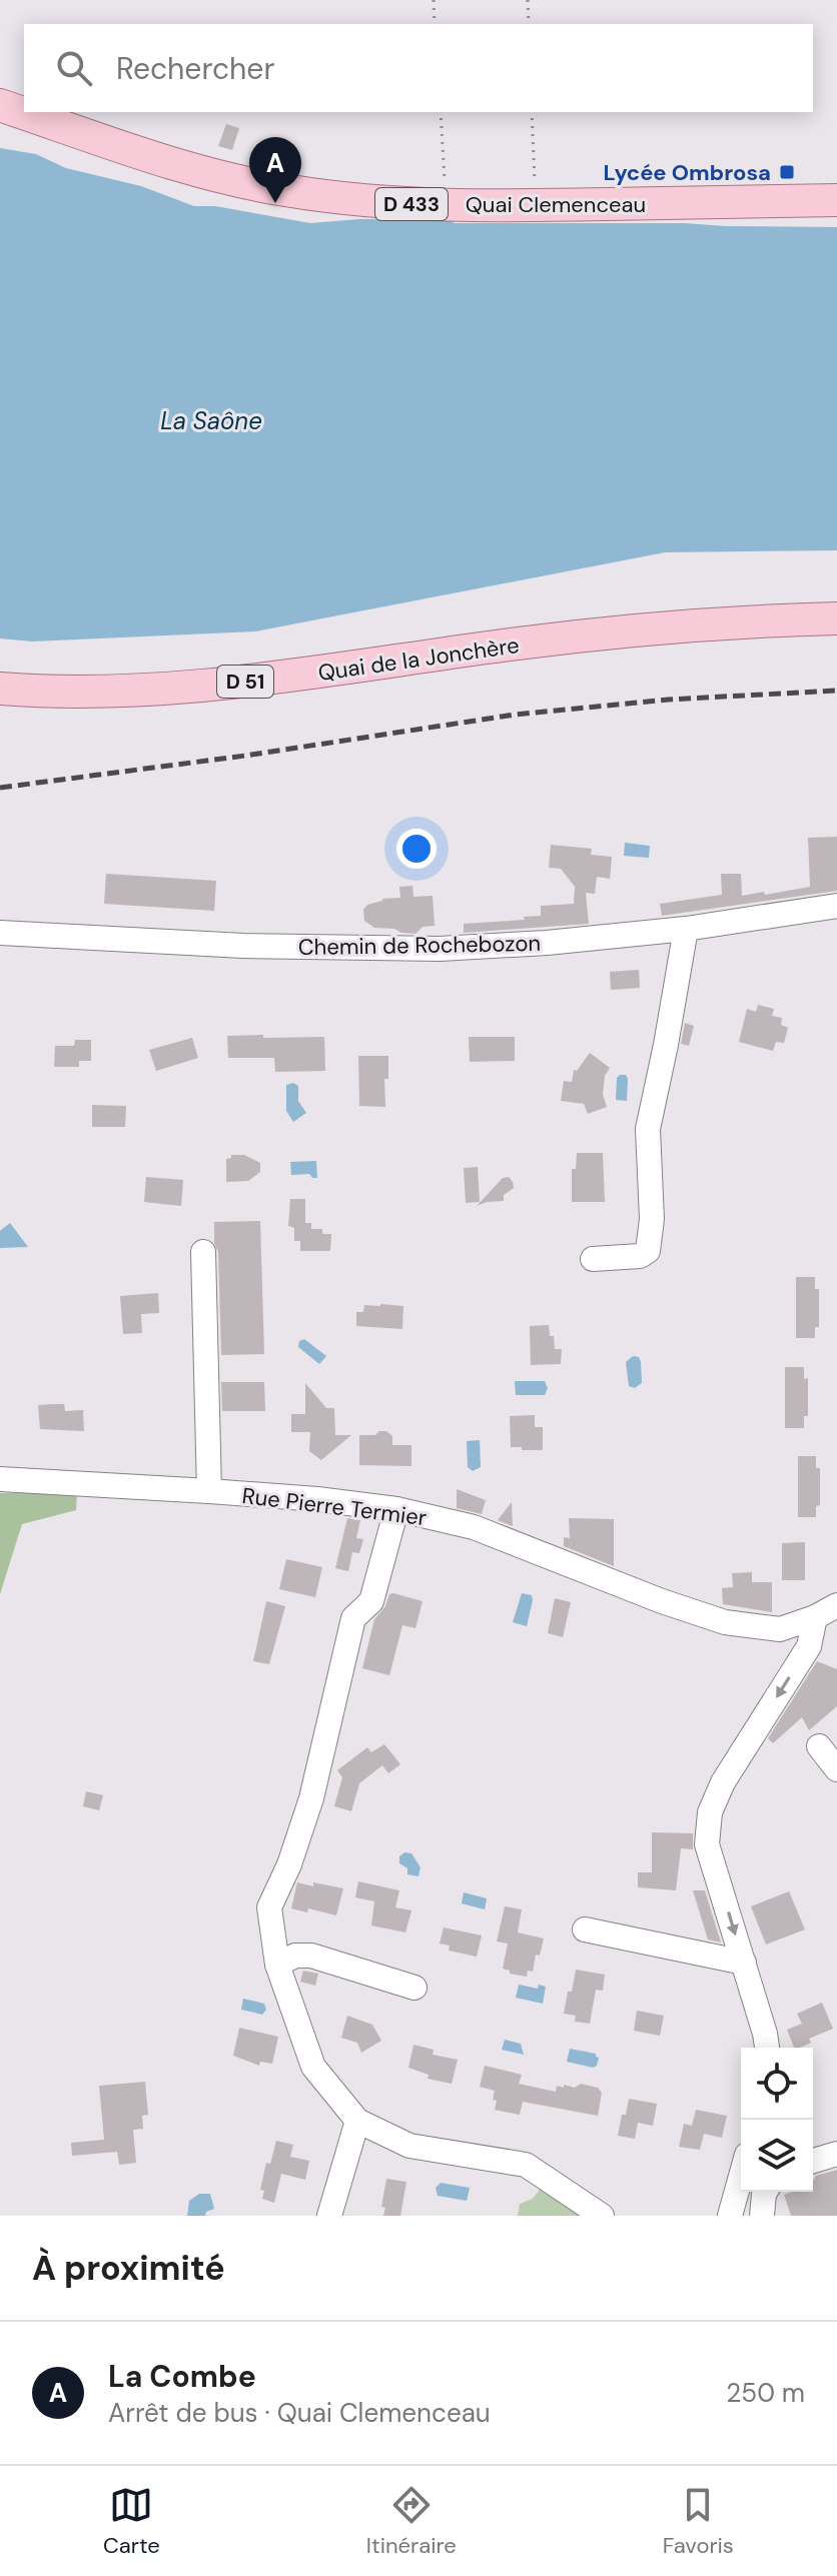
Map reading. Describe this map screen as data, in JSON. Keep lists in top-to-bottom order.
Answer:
{
  "streets": {
    "main road": [
      "D 433",
      "Quai Clemenceau",
      "Quai de la Jonchère",
      "D 51"
    ],
    "street": ["Chemin de Rochebozon", "Rue Pierre Termier"]
  },
  "water": ["La Saône"],
  "places": {
    "transit": ["Lycée Ombrosa"]
  },
  "page": {
    "search": "Rechercher",
    "pins": "A",
    "heading": "À proximité",
    "list": [
      {
        "mark": "A",
        "name": "La Combe",
        "note": "Arrêt de bus · Quai Clemenceau",
        "value": "250 m"
      }
    ],
    "nav": ["Carte", "Itinéraire", "Favoris"]
  }
}
